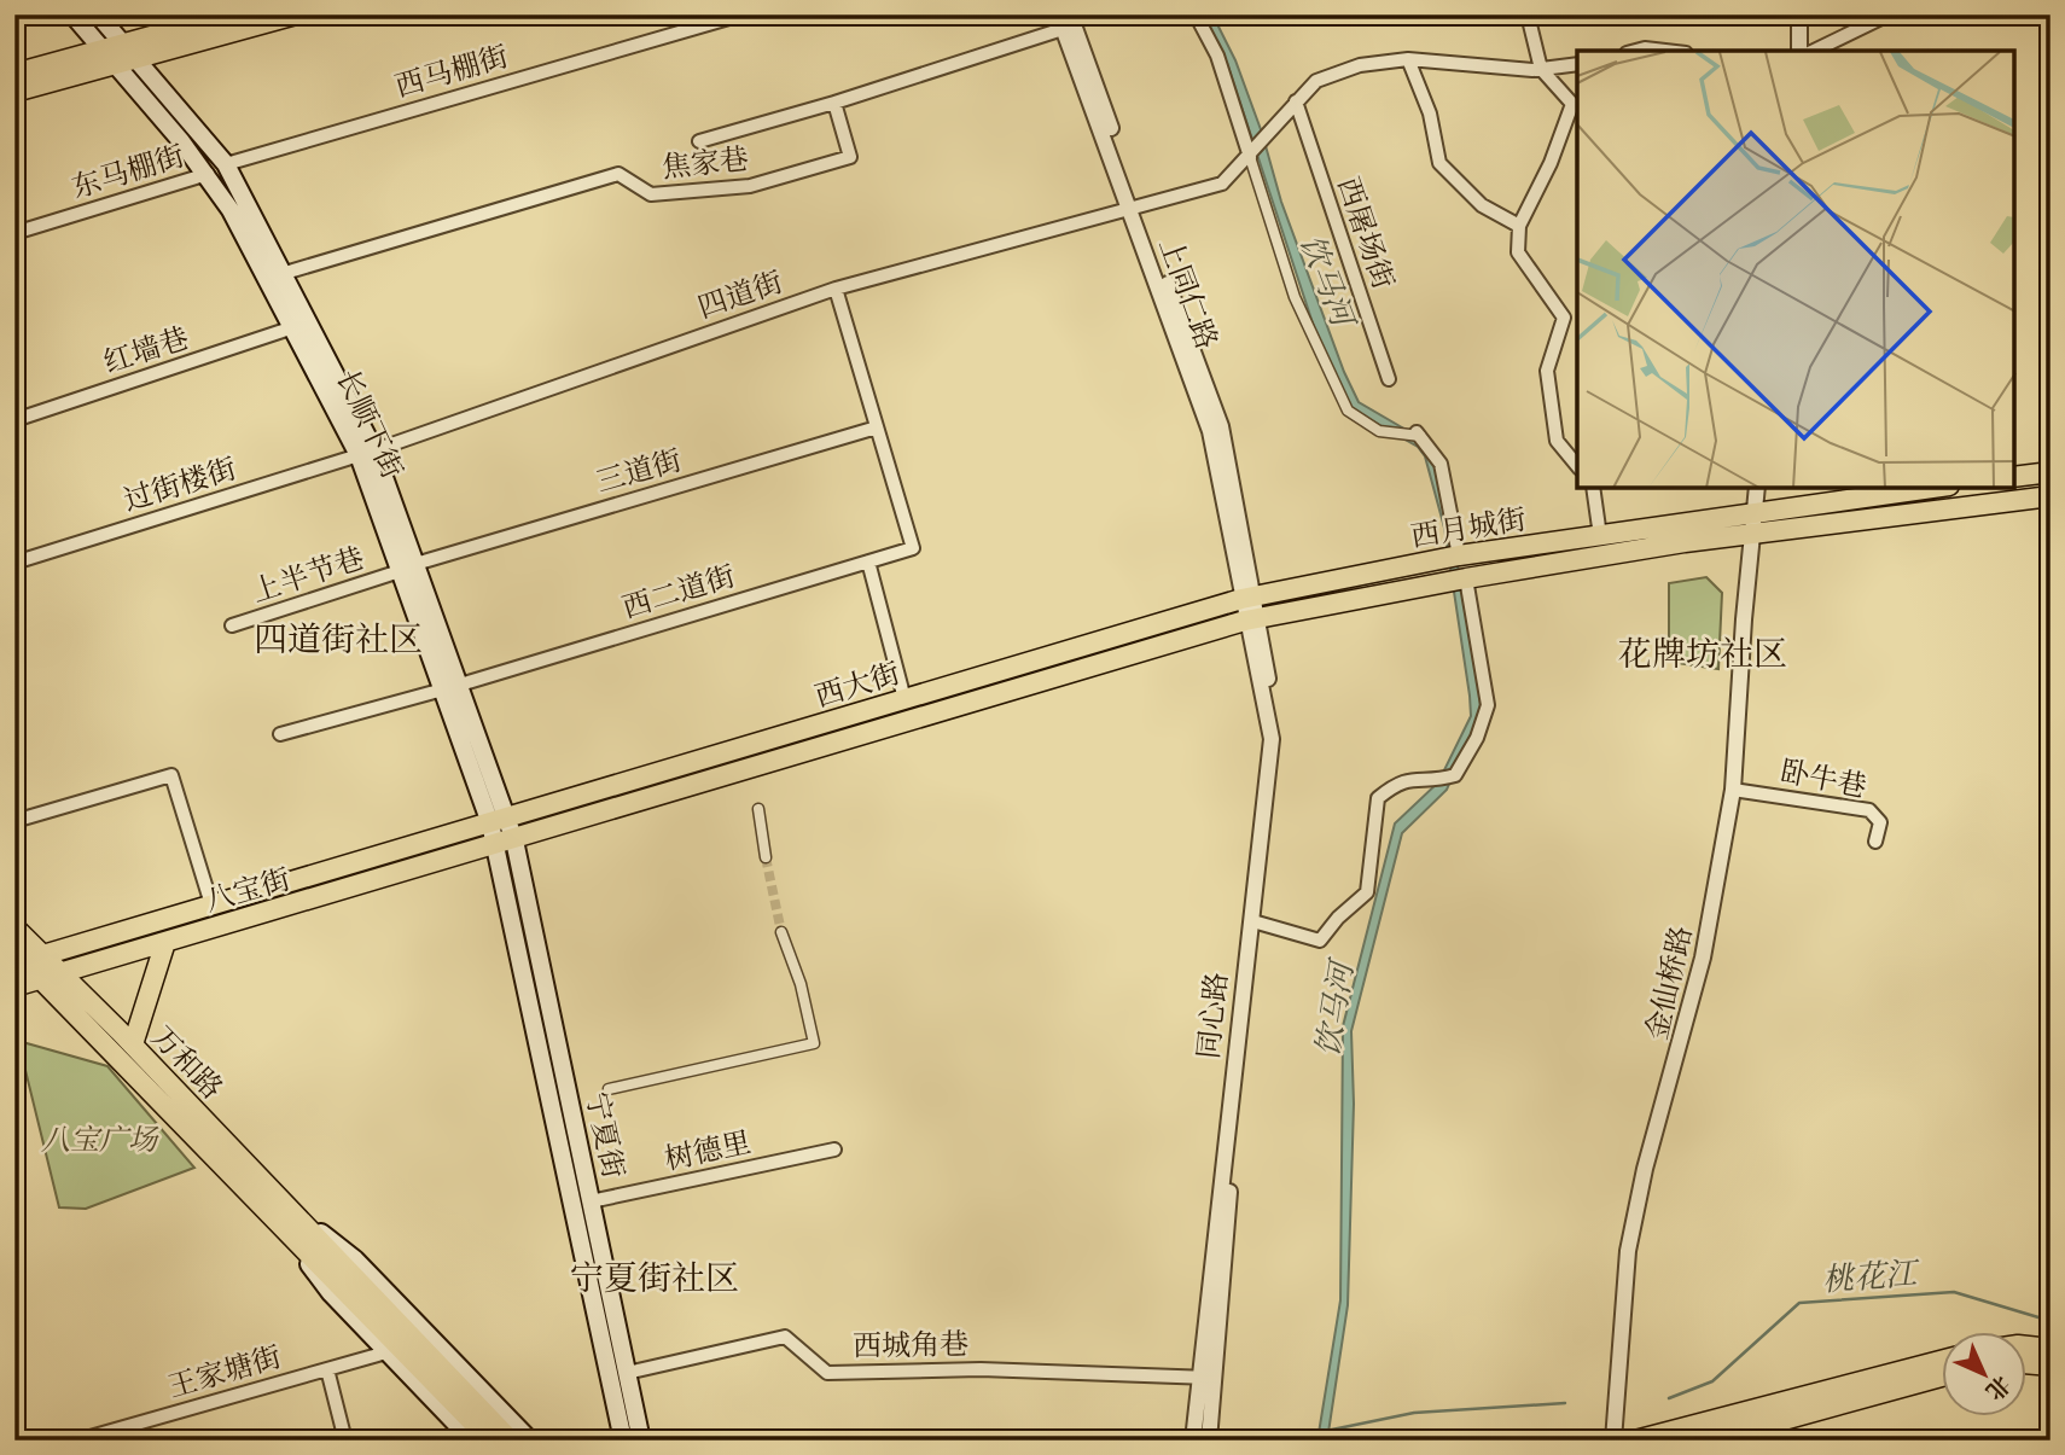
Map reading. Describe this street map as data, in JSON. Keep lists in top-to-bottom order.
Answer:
{
  "streets": {
    "main road": [
      "长顺下街",
      "西月城街",
      "西大街",
      "八宝街",
      "万和路",
      "宁夏街"
    ],
    "street": [
      "西马棚街",
      "焦家巷",
      "东马棚街",
      "西屠场街",
      "上同仁路",
      "四道街",
      "红墙巷",
      "三道街",
      "过街楼街",
      "上半节巷",
      "西二道街",
      "卧牛巷",
      "金仙桥路",
      "同心路",
      "树德里",
      "西城角巷",
      "王家塘街"
    ]
  },
  "crossings": [
    ["西马棚街", "长顺下街"],
    ["焦家巷", "长顺下街"],
    ["东马棚街", "长顺下街"],
    ["西屠场街", "四道街"],
    ["上同仁路", "四道街"],
    ["上同仁路", "西月城街"],
    ["上同仁路", "西大街"],
    ["上同仁路", "同心路"],
    ["四道街", "长顺下街"],
    ["四道街", "过街楼街"],
    ["红墙巷", "长顺下街"],
    ["长顺下街", "三道街"],
    ["长顺下街", "过街楼街"],
    ["长顺下街", "上半节巷"],
    ["长顺下街", "西二道街"],
    ["长顺下街", "西大街"],
    ["长顺下街", "八宝街"],
    ["长顺下街", "宁夏街"],
    ["三道街", "上半节巷"],
    ["三道街", "西二道街"],
    ["西月城街", "西大街"],
    ["西月城街", "金仙桥路"],
    ["西月城街", "同心路"],
    ["西大街", "八宝街"],
    ["西大街", "同心路"],
    ["西大街", "宁夏街"],
    ["卧牛巷", "金仙桥路"],
    ["八宝街", "万和路"],
    ["八宝街", "宁夏街"],
    ["同心路", "西城角巷"],
    ["万和路", "王家塘街"],
    ["宁夏街", "树德里"],
    ["宁夏街", "西城角巷"]
  ],
  "districts": ["四道街社区", "花牌坊社区", "宁夏街社区"],
  "water": ["饮马河", "桃花江"],
  "parks": ["八宝广场"],
  "north": "bottom right"
}
